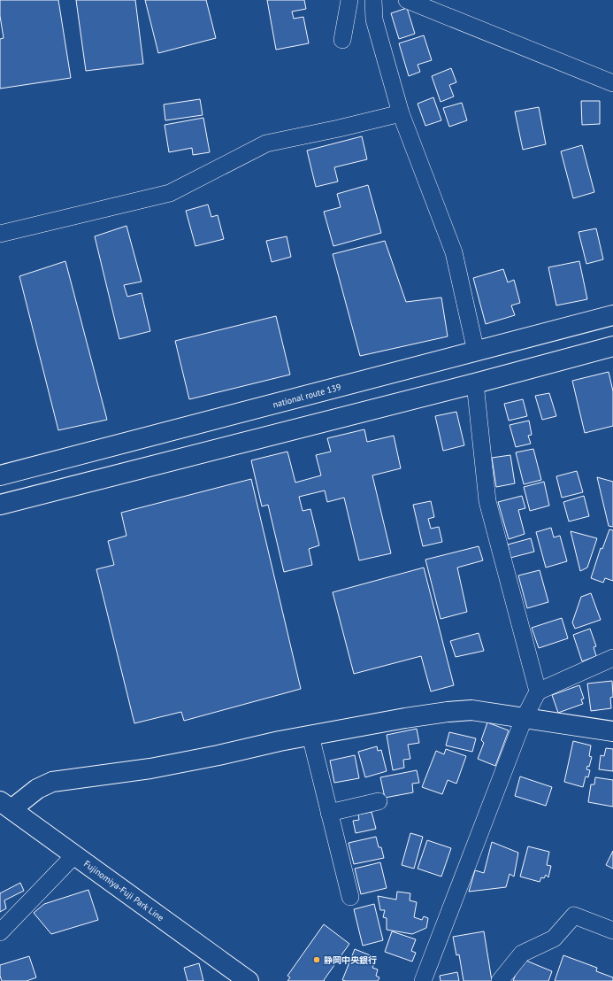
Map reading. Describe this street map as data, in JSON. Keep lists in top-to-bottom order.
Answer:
{
  "streets": {
    "main road": ["national route 139", "Fujinomiya-Fuji Park Line"]
  },
  "places": ["静岡中央銀行"]
}
